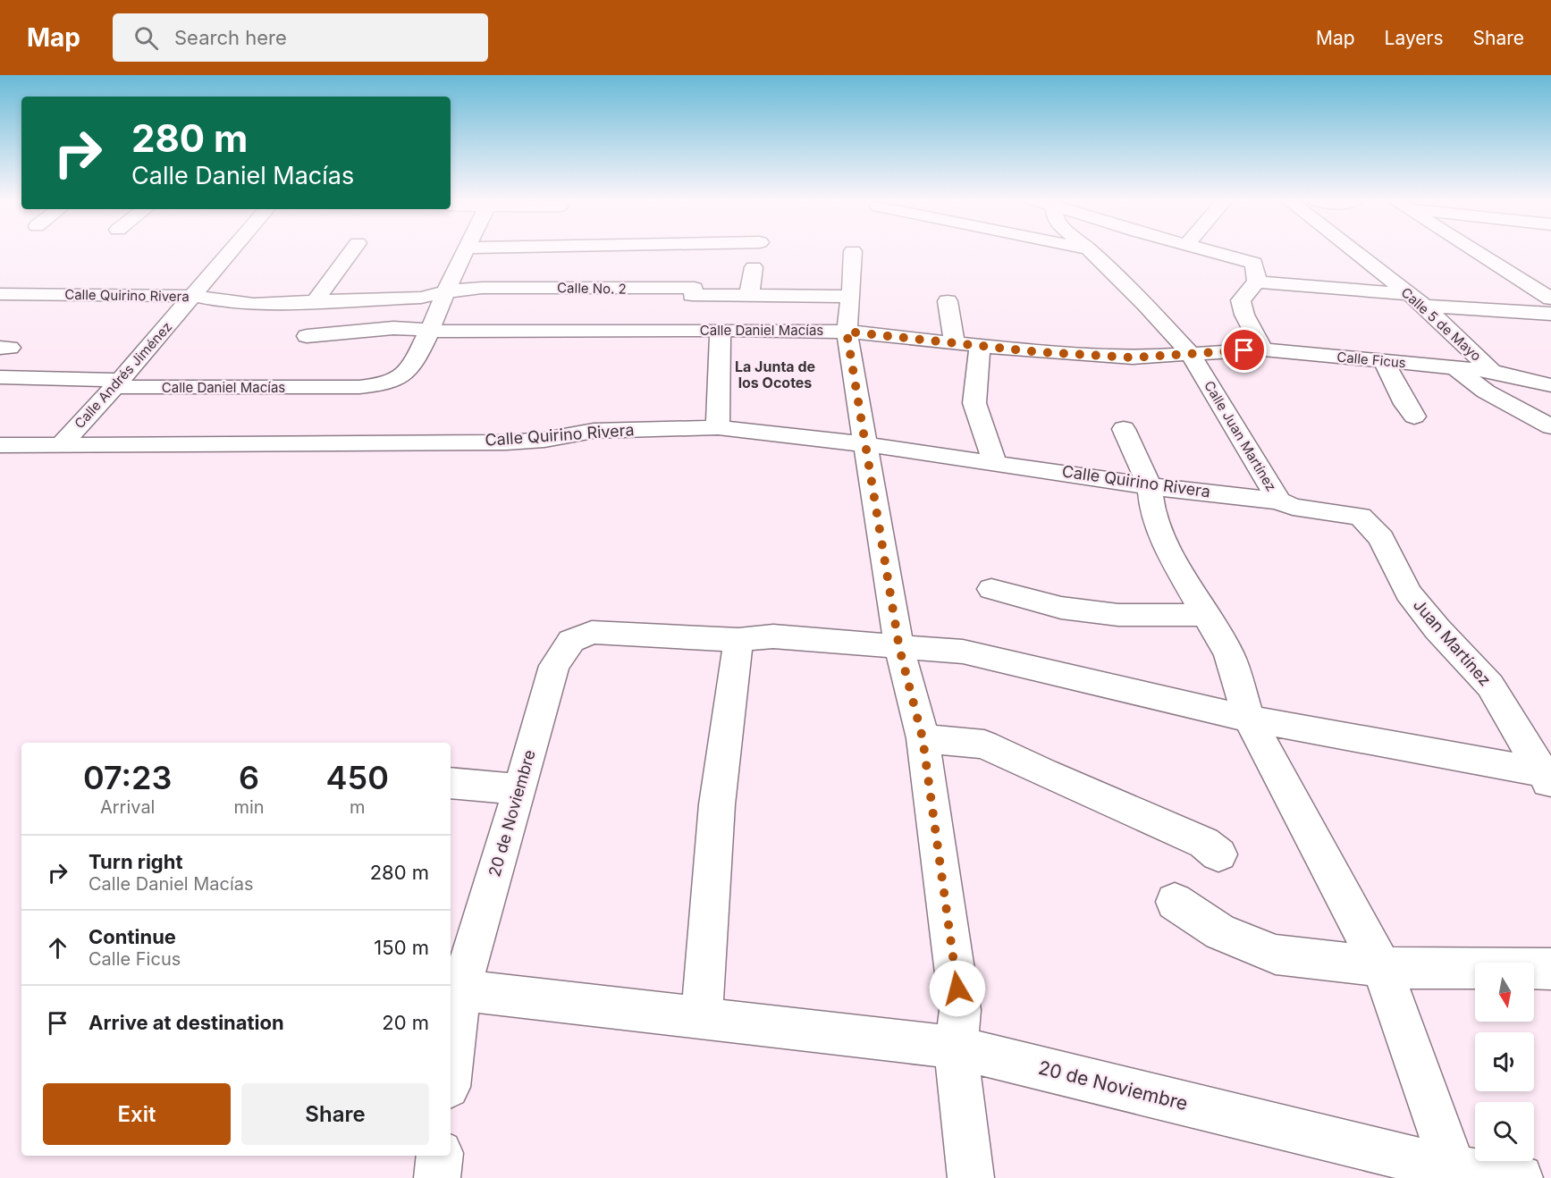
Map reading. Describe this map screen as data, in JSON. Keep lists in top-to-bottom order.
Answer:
{
  "streets": {
    "street": [
      "Calle No. 2",
      "Calle Quirino Rivera",
      "Calle 5 de Mayo",
      "Calle Daniel Macías",
      "Calle Ficus",
      "Calle Andrés Jiménez",
      "Calle Juan Martínez",
      "Juan Martínez",
      "20 de Noviembre"
    ]
  },
  "crossings": [
    ["Calle No. 2", "Calle Quirino Rivera"],
    ["Calle No. 2", "Calle Daniel Macías"],
    ["Calle Quirino Rivera", "Calle Andrés Jiménez"],
    ["Calle Quirino Rivera", "Calle Juan Martínez"],
    ["Calle 5 de Mayo", "Calle Ficus"],
    ["Calle Daniel Macías", "Calle Ficus"],
    ["Calle Daniel Macías", "Calle Andrés Jiménez"],
    ["Calle Daniel Macías", "Calle Juan Martínez"],
    ["Calle Ficus", "Calle Juan Martínez"],
    ["Calle Juan Martínez", "Juan Martínez"]
  ],
  "districts": ["La Junta de los Ocotes"],
  "north": "bottom",
  "page": {
    "header": "Map",
    "search": "Search here",
    "nav": ["Map", "Layers", "Share"],
    "turn": ["280 m", "Calle Daniel Macías"],
    "eta": [
      "07:23",
      "Arrival",
      "6",
      "min",
      "450",
      "m"
    ],
    "list": [
      {
        "name": "Turn right",
        "note": "Calle Daniel Macías",
        "value": "280 m"
      },
      {
        "name": "Continue",
        "note": "Calle Ficus",
        "value": "150 m"
      },
      {
        "name": "Arrive at destination",
        "value": "20 m"
      }
    ],
    "buttons": ["Exit", "Share"]
  }
}
